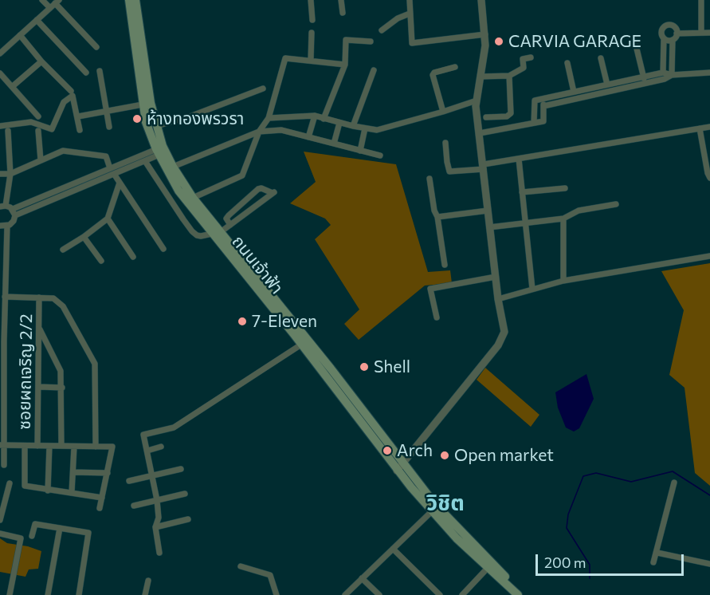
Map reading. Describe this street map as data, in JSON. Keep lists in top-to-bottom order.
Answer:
{
  "streets": {
    "main road": ["ถนนเจ้าฟ้า"],
    "street": ["ซอยผถเจริญ 2/2"]
  },
  "districts": ["วิชิต"],
  "places": [
    "CARVIA GARAGE",
    "ห้างทองพรวรา",
    "7-Eleven",
    "Shell",
    "Arch",
    "Open market"
  ],
  "scale_bar": "200 m"
}
